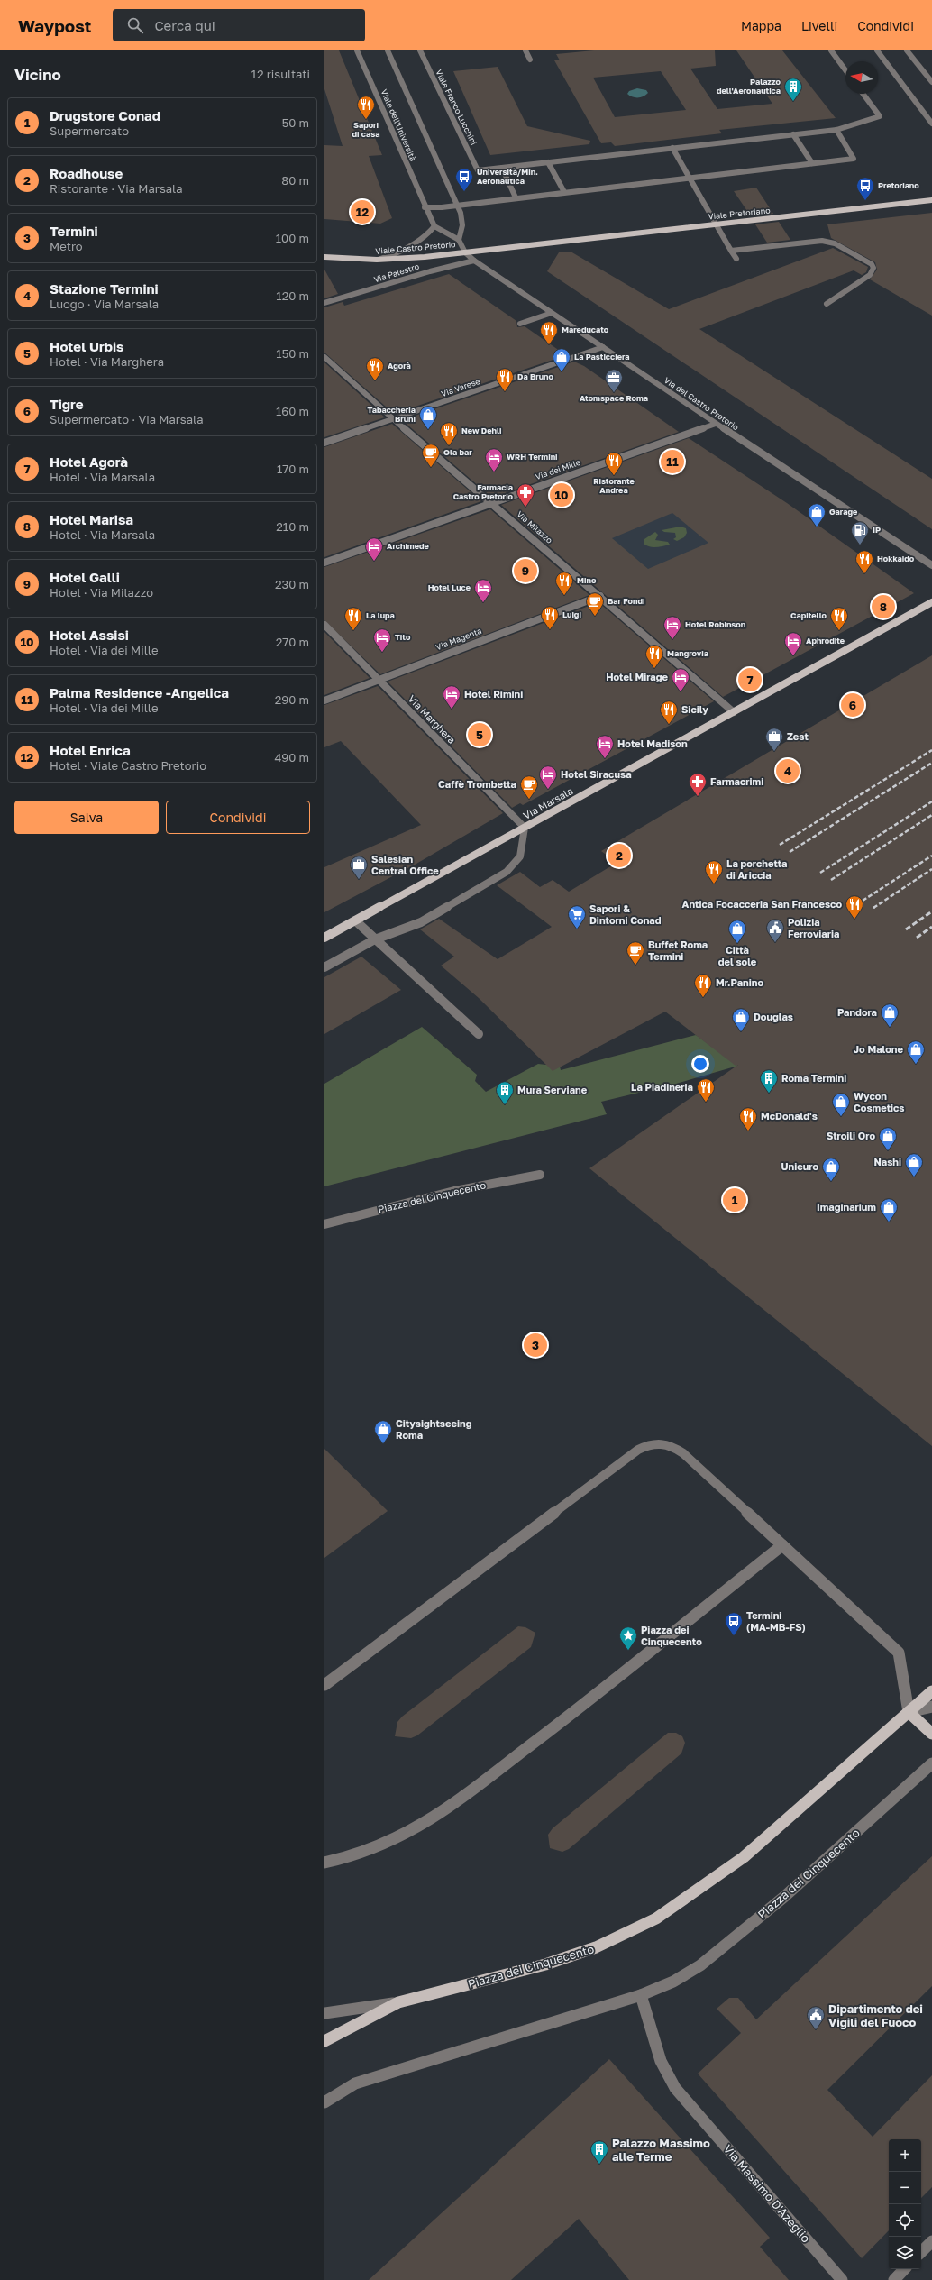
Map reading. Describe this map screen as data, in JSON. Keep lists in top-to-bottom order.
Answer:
{
  "streets": {
    "main road": [
      "Viale Pretoriano",
      "Viale Castro Pretorio",
      "Via Marsala",
      "Piazza dei Cinquecento"
    ],
    "street": [
      "Viale Franco Lucchini",
      "Viale dell'Università",
      "Via Palestro",
      "Via Varese",
      "Via del Castro Pretorio",
      "Via dei Mille",
      "Via Milazzo",
      "Via Magenta",
      "Via Marghera",
      "Via Massimo D'Azeglio"
    ]
  },
  "crossings": [
    ["Viale Pretoriano", "Viale Castro Pretorio"],
    ["Viale Pretoriano", "Via del Castro Pretorio"],
    ["Viale Castro Pretorio", "Via del Castro Pretorio"],
    ["Via Palestro", "Via del Castro Pretorio"],
    ["Via Varese", "Via del Castro Pretorio"],
    ["Via Varese", "Via Milazzo"],
    ["Via del Castro Pretorio", "Via dei Mille"],
    ["Via dei Mille", "Via Milazzo"],
    ["Via Milazzo", "Via Magenta"],
    ["Via Milazzo", "Via Marsala"],
    ["Via Magenta", "Via Marghera"],
    ["Via Marghera", "Via Marsala"],
    ["Piazza dei Cinquecento", "Via Massimo D'Azeglio"]
  ],
  "places": {
    "building": [
      "Palazzo dell'Aeronautica",
      "Roma Termini",
      "Mura Serviane",
      "Palazzo Massimo alle Terme"
    ],
    "restaurant": [
      "Sapori di casa",
      "Mareducato",
      "Agorà",
      "Da Bruno",
      "New Dehli",
      "Ristorante Andrea",
      "Hokkaido",
      "Mino",
      "Luigi",
      "La lupa",
      "Capitello",
      "Mangrovia",
      "Sicily",
      "La porchetta di Ariccia",
      "Antica Focacceria San Francesco",
      "Mr.Panino",
      "La Piadineria",
      "McDonald's"
    ],
    "bus stop": ["Università/Min. Aeronautica", "Pretoriano", "Termini (MA-MB-FS)"],
    "shop": [
      "La Pasticciera",
      "Tabaccheria Bruni",
      "Garage",
      "Città del sole",
      "Pandora",
      "Douglas",
      "Jo Malone",
      "Wycon Cosmetics",
      "Stroili Oro",
      "Nashi",
      "Unieuro",
      "Imaginarium",
      "Citysightseeing Roma"
    ],
    "office": ["Atomspace Roma", "Zest", "Salesian Central Office"],
    "cafe": [
      "Ola bar",
      "Bar Fondi",
      "Caffè Trombetta",
      "Buffet Roma Termini"
    ],
    "hotel": [
      "WRH Termini",
      "Archimede",
      "Hotel Luce",
      "Hotel Robinson",
      "Tito",
      "Aphrodite",
      "Hotel Mirage",
      "Hotel Rimini",
      "Hotel Madison",
      "Hotel Siracusa"
    ],
    "pharmacy": ["Farmacia Castro Pretorio", "Farmacrimi"],
    "fuel station": ["IP"],
    "supermarket": ["Sapori & Dintorni Conad"],
    "public building": ["Polizia Ferroviaria", "Dipartimento dei Vigili del Fuoco"],
    "place": ["Piazza dei Cinquecento"]
  },
  "north": "left",
  "page": {
    "header": "Waypost",
    "search": "Cerca qui",
    "nav": ["Mappa", "Livelli", "Condividi"],
    "heading": ["Vicino", "12 risultati"],
    "list": [
      {
        "mark": "1",
        "name": "Drugstore Conad",
        "note": "Supermercato",
        "value": "50 m"
      },
      {
        "mark": "2",
        "name": "Roadhouse",
        "note": "Ristorante · Via Marsala",
        "value": "80 m"
      },
      {
        "mark": "3",
        "name": "Termini",
        "note": "Metro",
        "value": "100 m"
      },
      {
        "mark": "4",
        "name": "Stazione Termini",
        "note": "Luogo · Via Marsala",
        "value": "120 m"
      },
      {
        "mark": "5",
        "name": "Hotel Urbis",
        "note": "Hotel · Via Marghera",
        "value": "150 m"
      },
      {
        "mark": "6",
        "name": "Tigre",
        "note": "Supermercato · Via Marsala",
        "value": "160 m"
      },
      {
        "mark": "7",
        "name": "Hotel Agorà",
        "note": "Hotel · Via Marsala",
        "value": "170 m"
      },
      {
        "mark": "8",
        "name": "Hotel Marisa",
        "note": "Hotel · Via Marsala",
        "value": "210 m"
      },
      {
        "mark": "9",
        "name": "Hotel Galli",
        "note": "Hotel · Via Milazzo",
        "value": "230 m"
      },
      {
        "mark": "10",
        "name": "Hotel Assisi",
        "note": "Hotel · Via dei Mille",
        "value": "270 m"
      },
      {
        "mark": "11",
        "name": "Palma Residence -Angelica",
        "note": "Hotel · Via dei Mille",
        "value": "290 m"
      },
      {
        "mark": "12",
        "name": "Hotel Enrica",
        "note": "Hotel · Viale Castro Pretorio",
        "value": "490 m"
      }
    ],
    "pins": [
      "12",
      "11",
      "10",
      "9",
      "8",
      "7",
      "6",
      "5",
      "4",
      "2",
      "1",
      "3"
    ],
    "buttons": ["Salva", "Condividi"],
    "map_buttons": ["+", "−"]
  }
}
